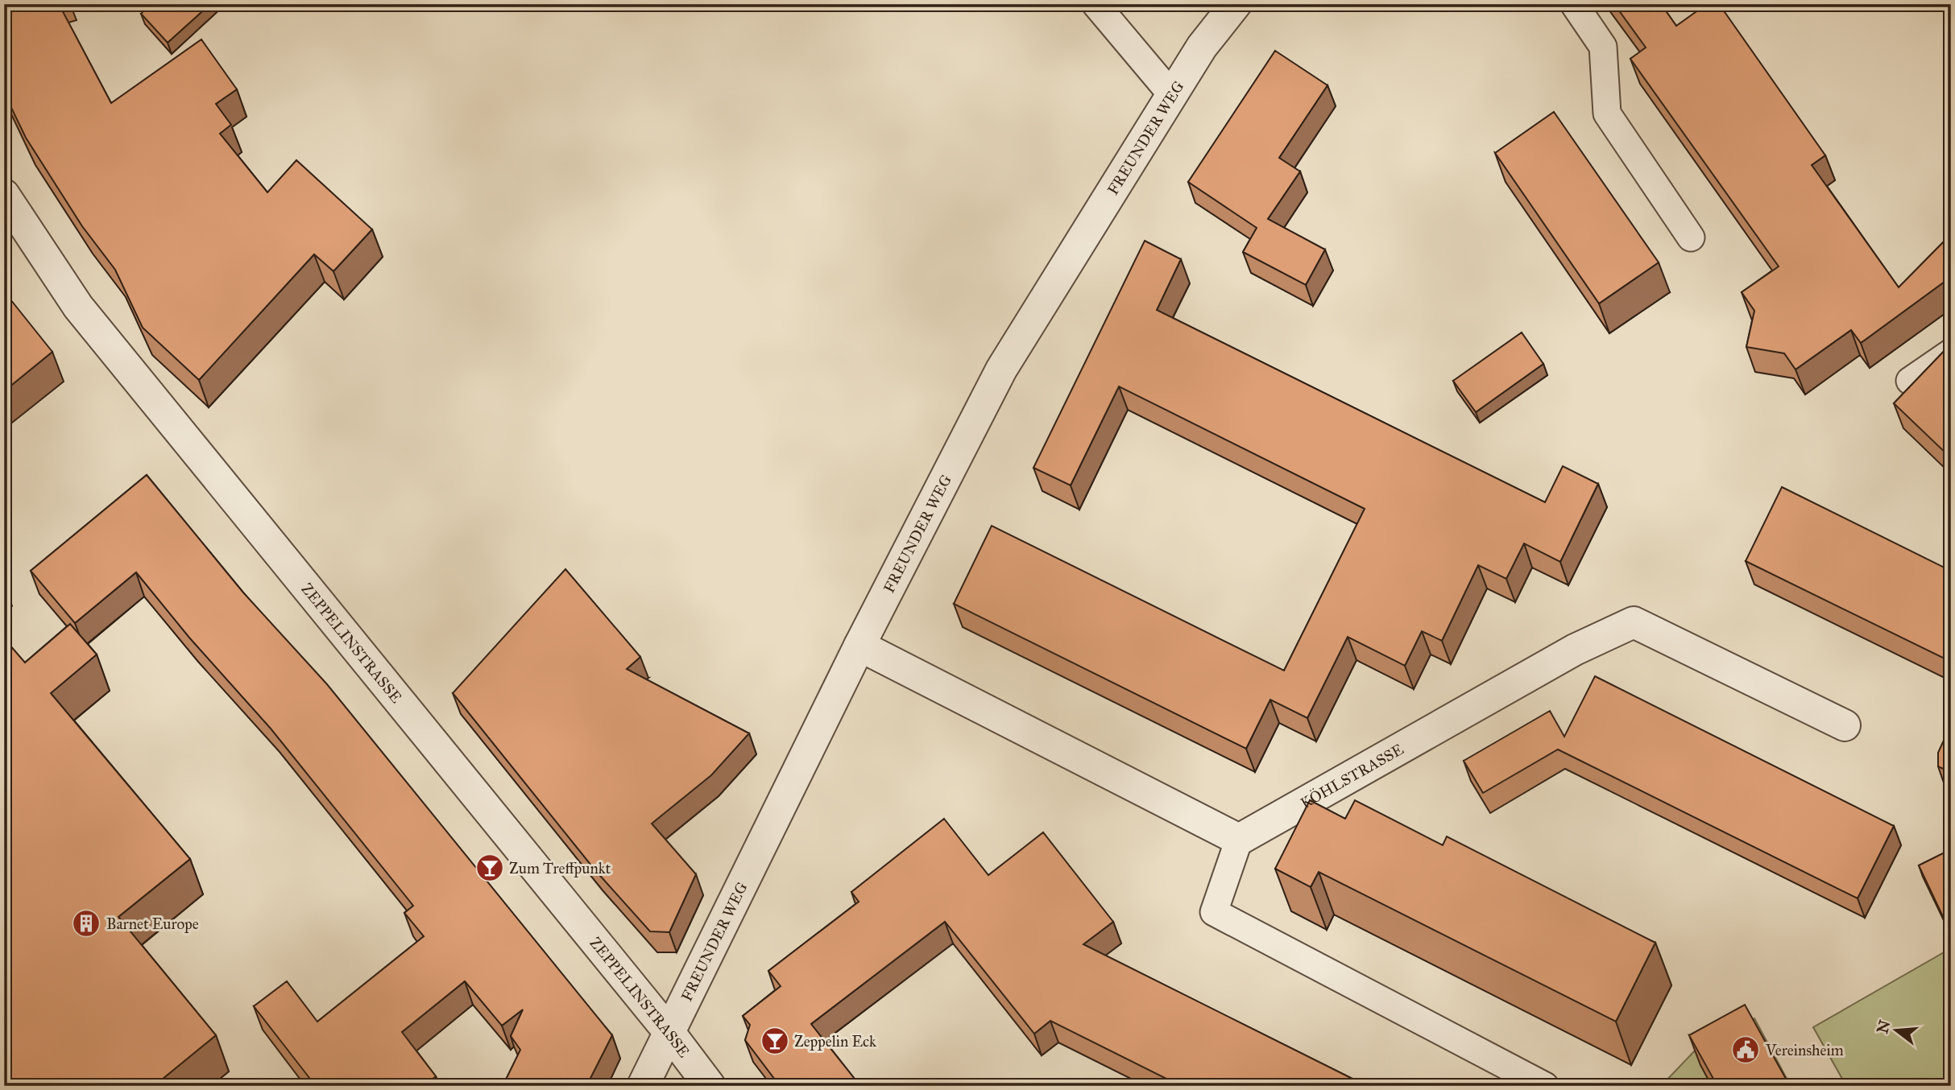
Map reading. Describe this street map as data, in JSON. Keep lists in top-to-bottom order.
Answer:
{
  "streets": {
    "street": ["FREUNDER WEG", "ZEPPELINSTRASSE", "KÖHLSTRASSE"]
  },
  "crossings": [
    ["FREUNDER WEG", "ZEPPELINSTRASSE"]
  ],
  "places": {
    "bar": ["Zum Treffpunkt", "Zeppelin Eck"],
    "building": ["Barnet Europe"],
    "public building": ["Vereinsheim"]
  },
  "north": "left"
}
